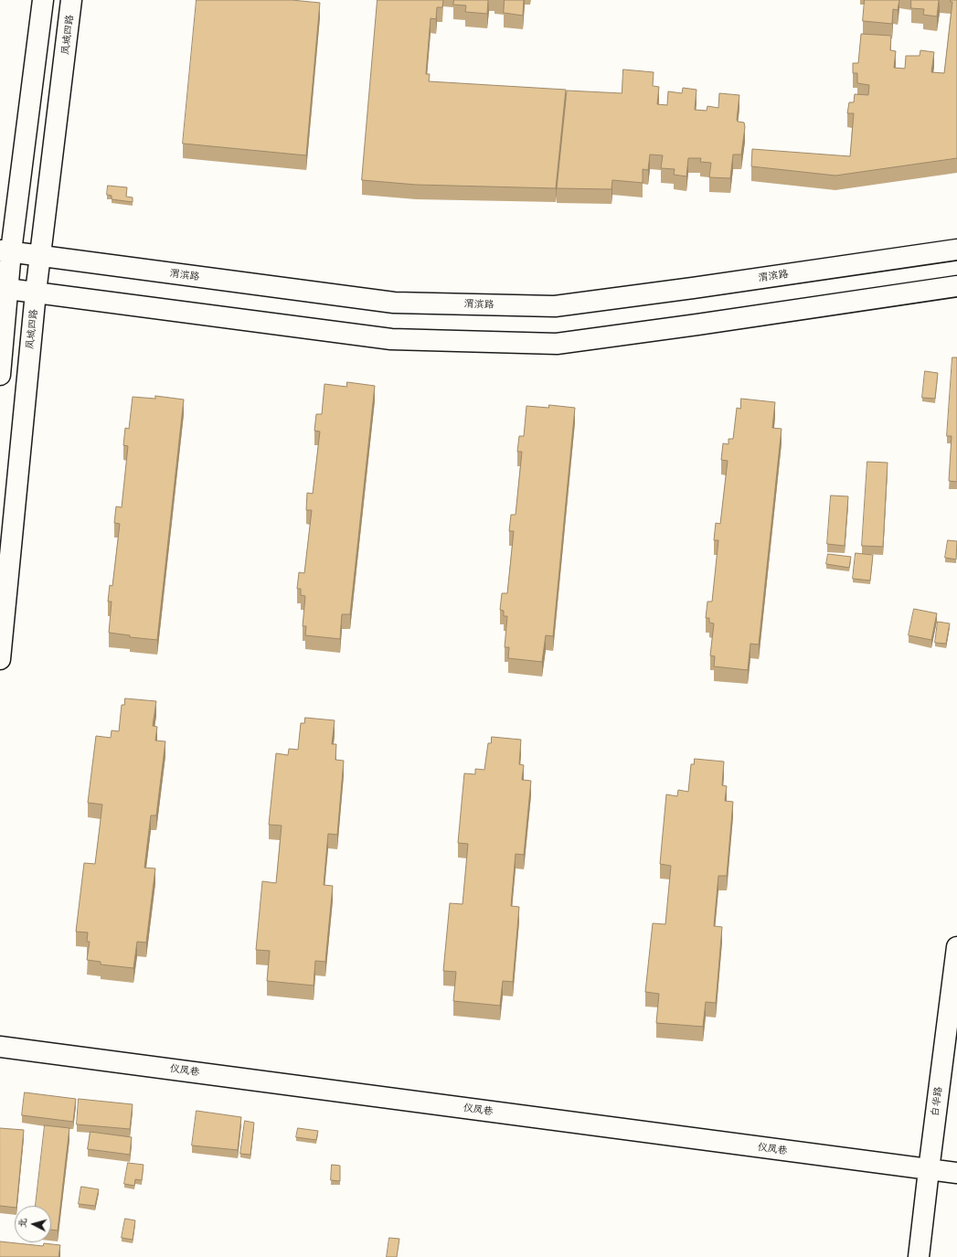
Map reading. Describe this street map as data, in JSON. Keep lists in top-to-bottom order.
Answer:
{
  "streets": {
    "street": [
      "凤城四路",
      "渭滨路",
      "仪凤巷",
      "白华路"
    ]
  },
  "crossings": [
    ["凤城四路", "渭滨路"],
    ["仪凤巷", "白华路"]
  ],
  "north": "left"
}
